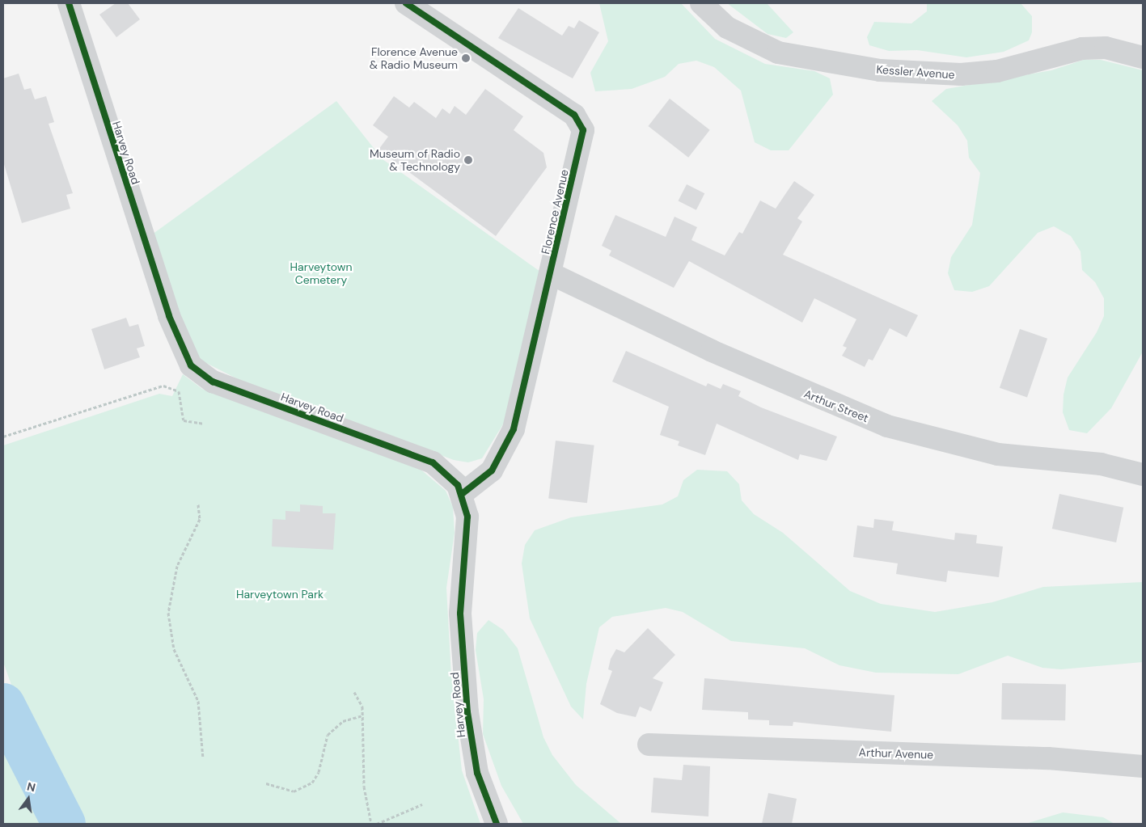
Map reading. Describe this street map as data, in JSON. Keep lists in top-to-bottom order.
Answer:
{
  "streets": {
    "street": [
      "Kessler Avenue",
      "Harvey Road",
      "Florence Avenue",
      "Arthur Street",
      "Arthur Avenue"
    ]
  },
  "crossings": [
    ["Harvey Road", "Florence Avenue"],
    ["Florence Avenue", "Arthur Street"]
  ],
  "parks": ["Harveytown Cemetery", "Harveytown Park"],
  "places": ["Florence Avenue & Radio Museum", "Museum of Radio & Technology"],
  "north": "top"
}
